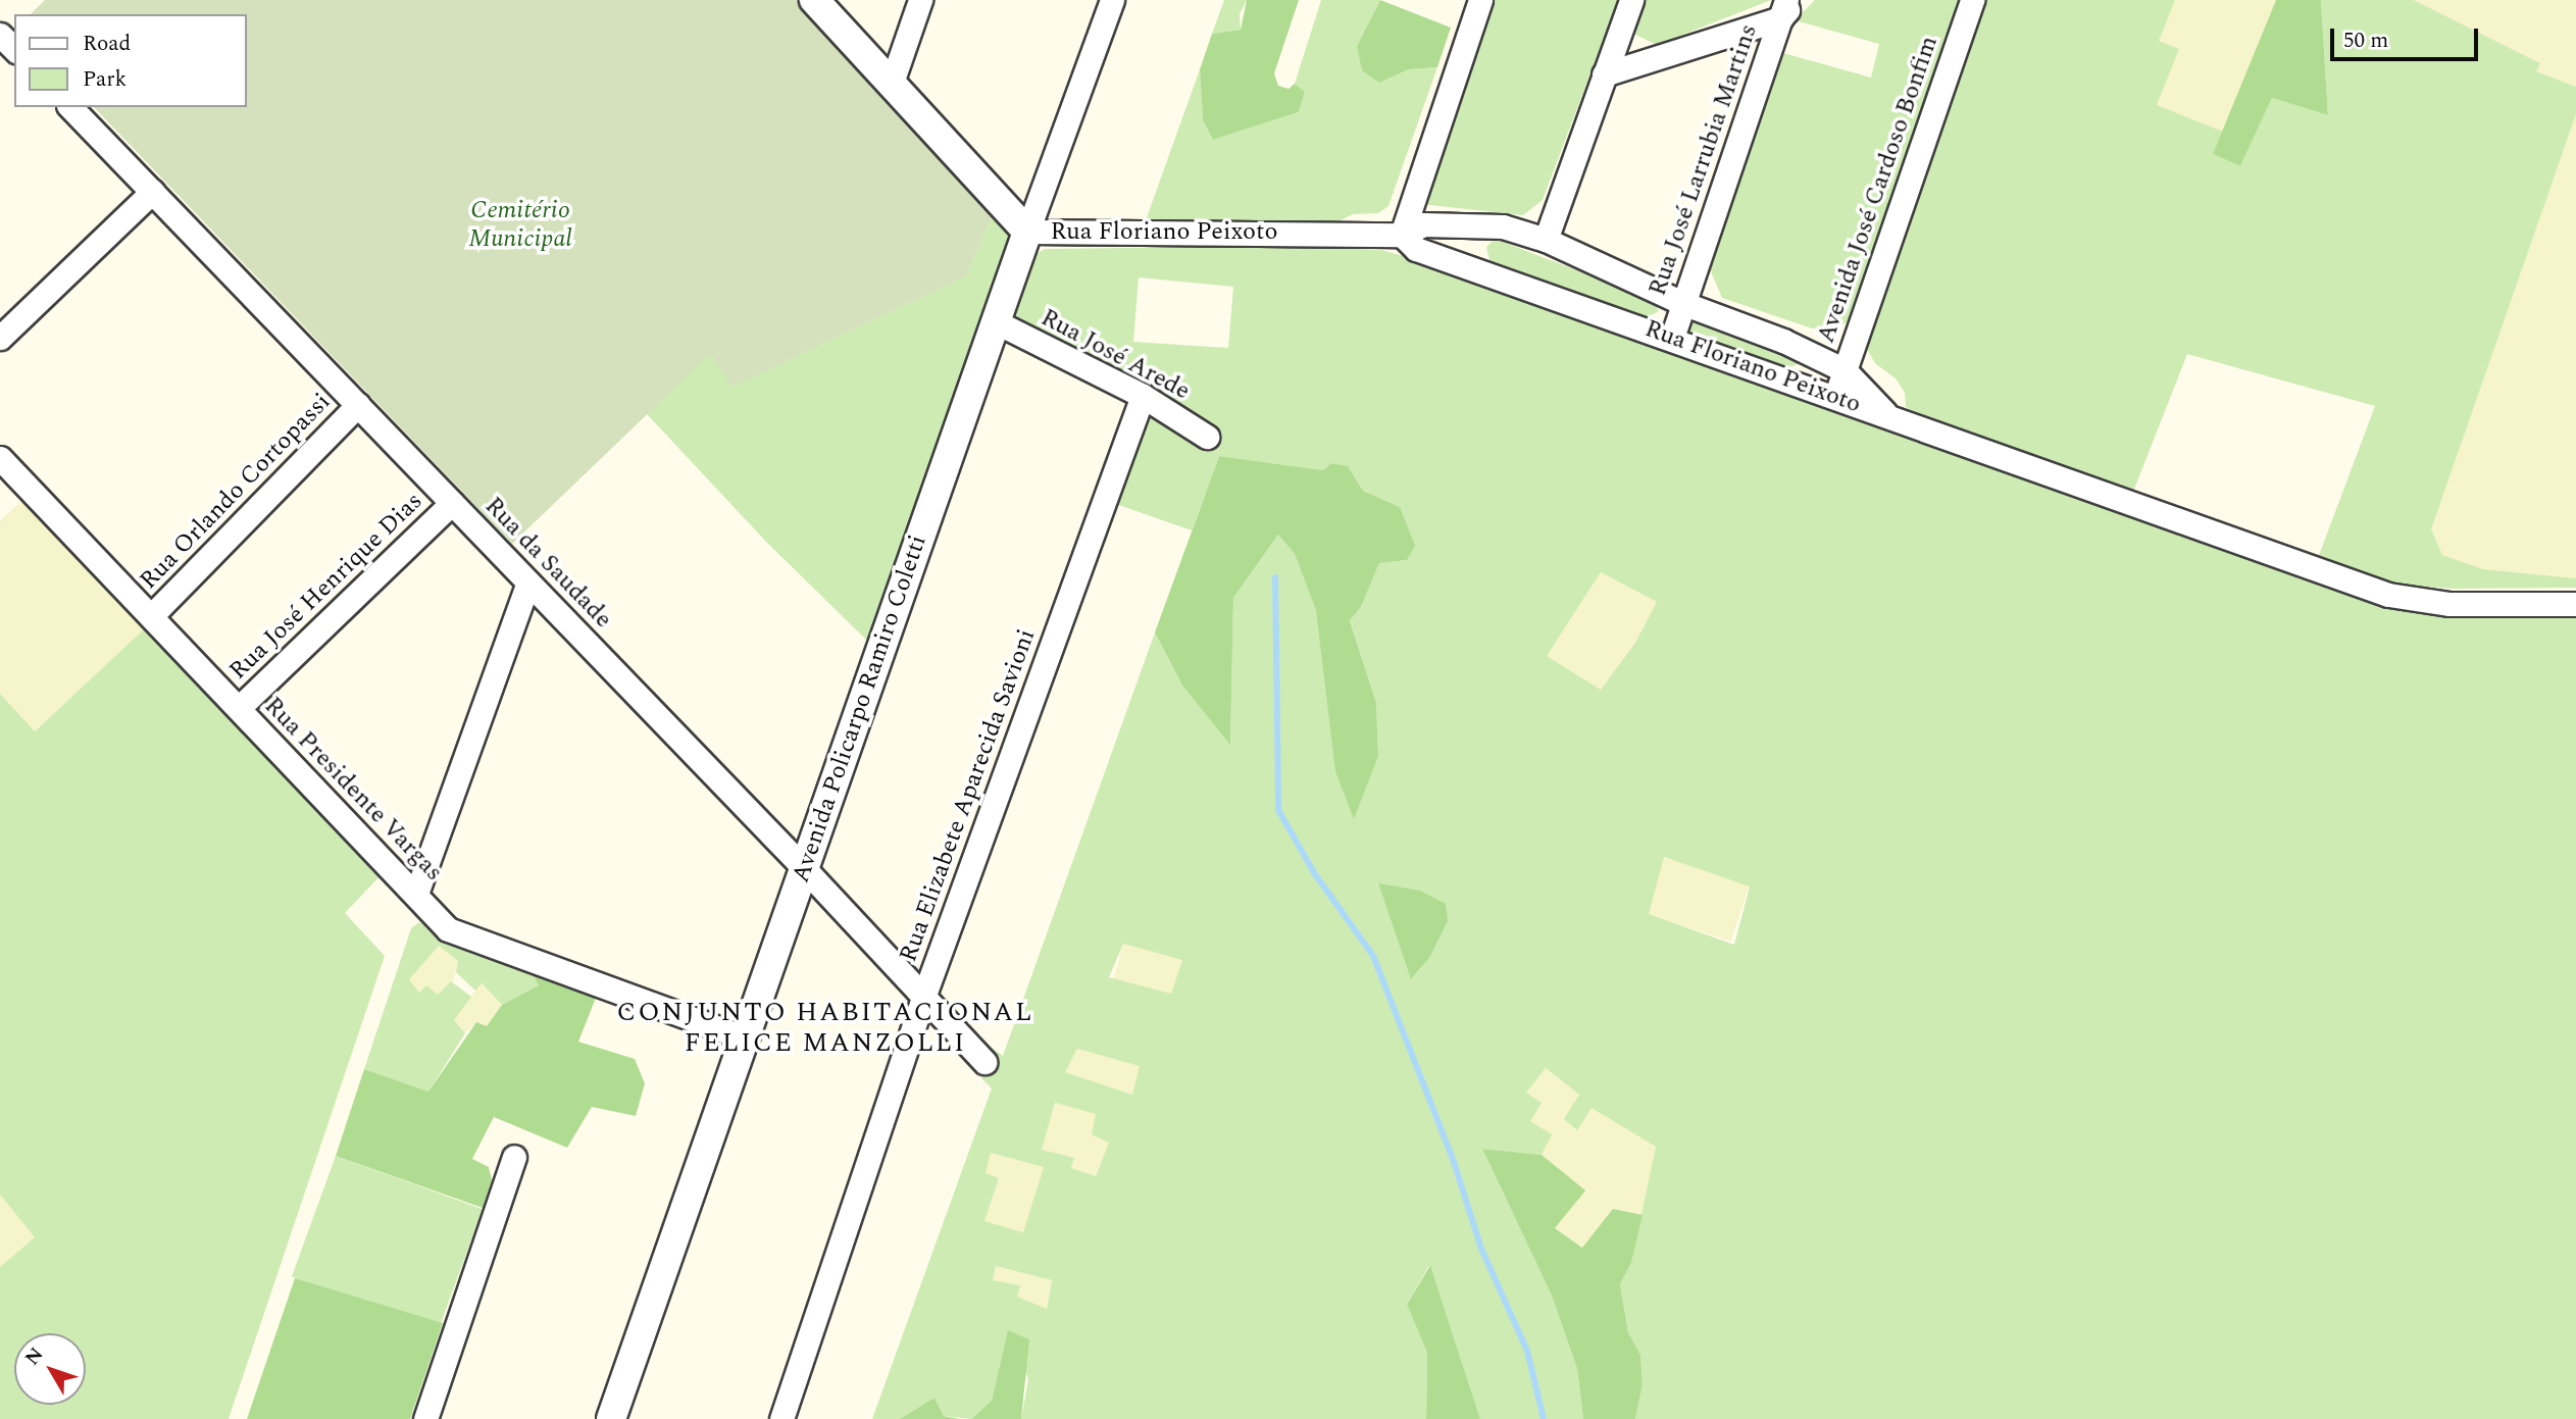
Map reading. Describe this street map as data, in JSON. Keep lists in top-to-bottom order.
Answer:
{
  "streets": {
    "street": [
      "Rua José Larrubia Martins",
      "Avenida José Cardoso Bonfim",
      "Rua Floriano Peixoto",
      "Rua José Arede",
      "Rua Orlando Cortopassi",
      "Rua da Saudade",
      "Rua José Henrique Dias",
      "Avenida Policarpo Ramiro Coletti",
      "Rua Presidente Vargas",
      "Rua Elizabete Aparecida Savioni"
    ]
  },
  "crossings": [
    ["Rua José Larrubia Martins", "Rua Floriano Peixoto"],
    ["Avenida José Cardoso Bonfim", "Rua Floriano Peixoto"],
    ["Rua Floriano Peixoto", "Avenida Policarpo Ramiro Coletti"],
    ["Rua José Arede", "Avenida Policarpo Ramiro Coletti"],
    ["Rua José Arede", "Rua Elizabete Aparecida Savioni"],
    ["Rua Orlando Cortopassi", "Rua da Saudade"],
    ["Rua Orlando Cortopassi", "Rua Presidente Vargas"],
    ["Rua da Saudade", "Rua José Henrique Dias"],
    ["Rua da Saudade", "Avenida Policarpo Ramiro Coletti"],
    ["Rua da Saudade", "Rua Elizabete Aparecida Savioni"],
    ["Rua José Henrique Dias", "Rua Presidente Vargas"],
    ["Avenida Policarpo Ramiro Coletti", "Rua Presidente Vargas"]
  ],
  "districts": ["CONJUNTO HABITACIONAL FELICE MANZOLLI"],
  "parks": ["Cemitério Municipal"],
  "legend": ["Road", "Park"],
  "scale_bar": "50 m",
  "north": "top left"
}
